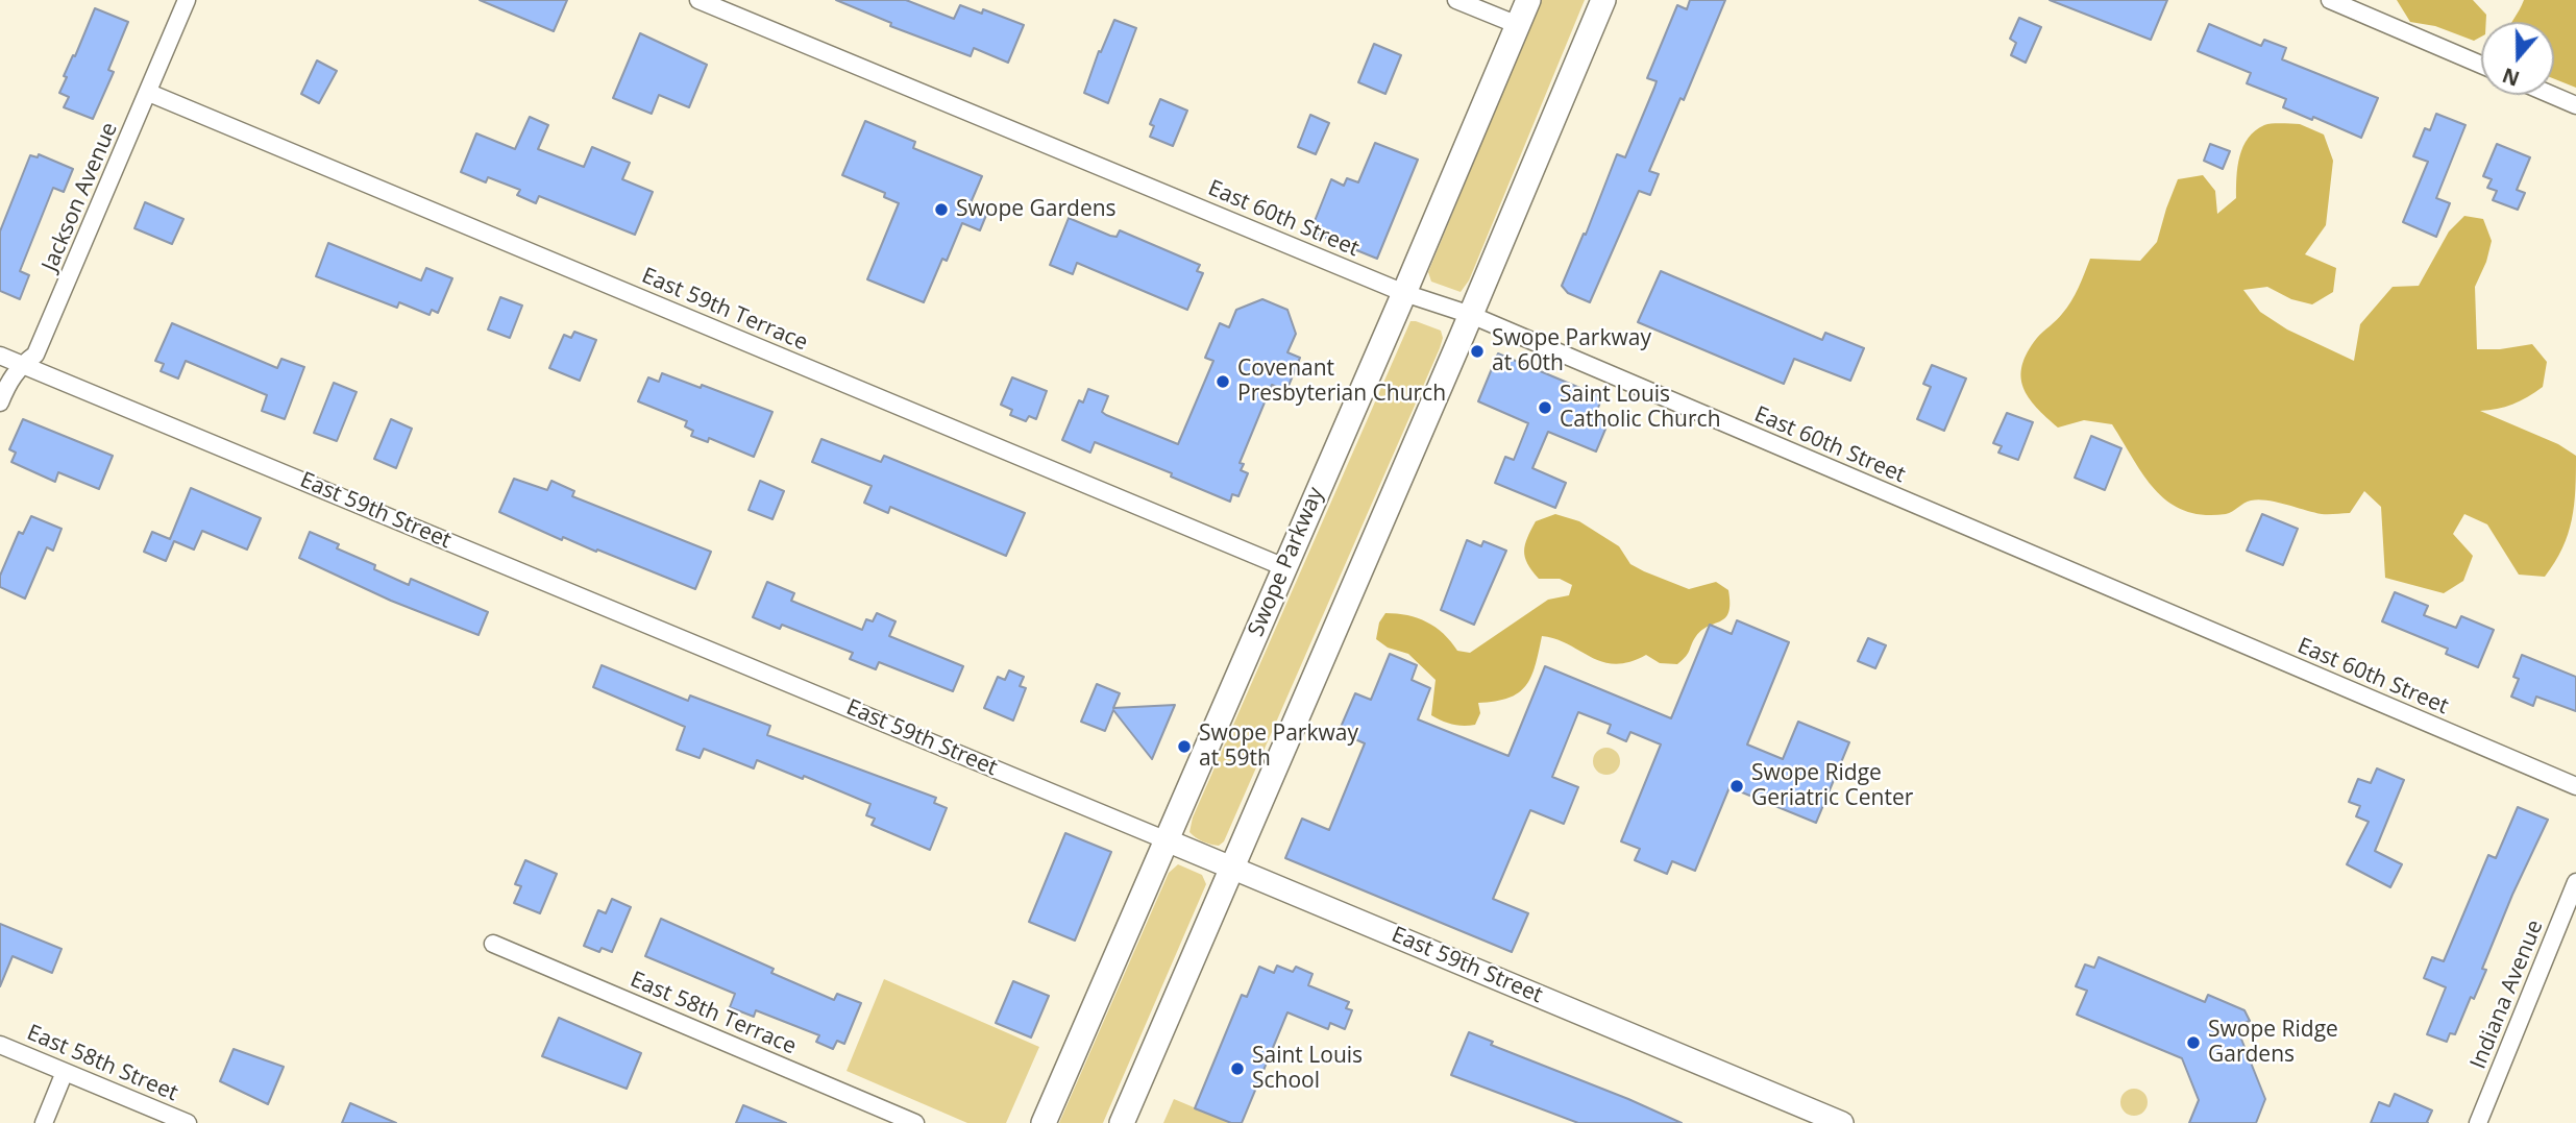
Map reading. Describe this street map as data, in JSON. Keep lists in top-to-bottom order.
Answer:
{
  "streets": {
    "main road": ["Swope Parkway"],
    "street": [
      "Jackson Avenue",
      "East 60th Street",
      "East 59th Terrace",
      "East 59th Street",
      "Indiana Avenue",
      "East 58th Terrace",
      "East 58th Street"
    ]
  },
  "crossings": [
    ["Jackson Avenue", "East 59th Terrace"],
    ["Jackson Avenue", "East 59th Street"],
    ["East 60th Street", "Swope Parkway"],
    ["East 59th Terrace", "Swope Parkway"],
    ["East 59th Street", "Swope Parkway"]
  ],
  "places": [
    "Swope Gardens",
    "Swope Parkway at 60th",
    "Covenant Presbyterian Church",
    "Saint Louis Catholic Church",
    "Swope Parkway at 59th",
    "Swope Ridge Geriatric Center",
    "Swope Ridge Gardens",
    "Saint Louis School"
  ],
  "north": "bottom"
}
